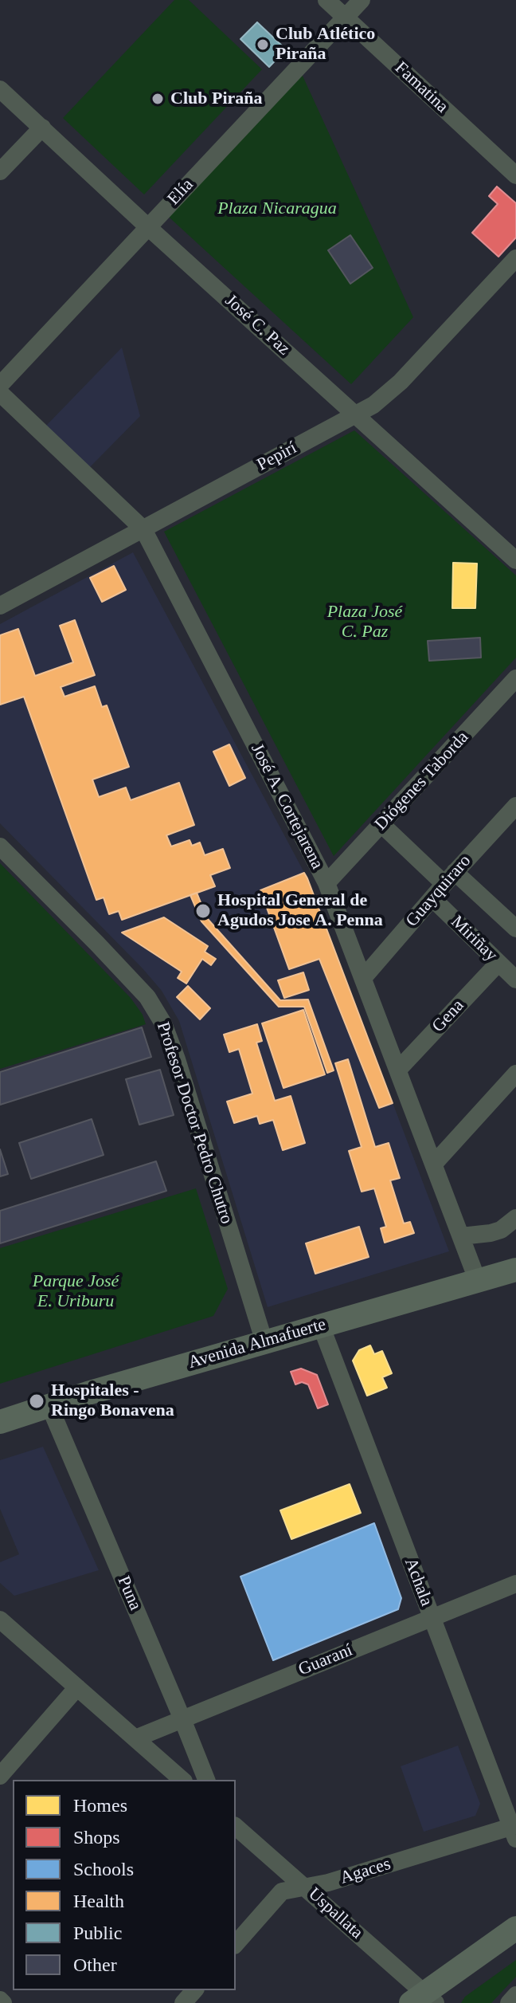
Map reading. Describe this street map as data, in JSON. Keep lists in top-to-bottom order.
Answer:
{
  "streets": {
    "main road": ["Avenida Almafuerte"],
    "street": [
      "Famatina",
      "Elía",
      "José C. Paz",
      "Pepirí",
      "Diógenes Taborda",
      "José A. Cortejarena",
      "Guayquiraro",
      "Miriñay",
      "Gena",
      "Profesor Doctor Pedro Chutro",
      "Achala",
      "Puna",
      "Guaraní",
      "Agaces",
      "Uspallata"
    ]
  },
  "crossings": [
    ["Famatina", "Elía"],
    ["Elía", "José C. Paz"],
    ["José C. Paz", "Pepirí"],
    ["Pepirí", "José A. Cortejarena"],
    ["Diógenes Taborda", "José A. Cortejarena"],
    ["Diógenes Taborda", "Miriñay"],
    ["José A. Cortejarena", "Guayquiraro"],
    ["José A. Cortejarena", "Gena"],
    ["José A. Cortejarena", "Avenida Almafuerte"],
    ["Guayquiraro", "Miriñay"],
    ["Miriñay", "Gena"],
    ["Profesor Doctor Pedro Chutro", "Avenida Almafuerte"],
    ["Avenida Almafuerte", "Achala"],
    ["Avenida Almafuerte", "Puna"],
    ["Achala", "Guaraní"],
    ["Achala", "Agaces"],
    ["Puna", "Guaraní"],
    ["Agaces", "Uspallata"]
  ],
  "parks": ["Plaza Nicaragua", "Plaza José C. Paz", "Parque José E. Uriburu"],
  "places": [
    "Club Atlético Piraña",
    "Club Piraña",
    "Hospital General de Agudos Jose A. Penna",
    "Hospitales - Ringo Bonavena"
  ],
  "legend": [
    "Homes",
    "Shops",
    "Schools",
    "Health",
    "Public",
    "Other"
  ]
}
